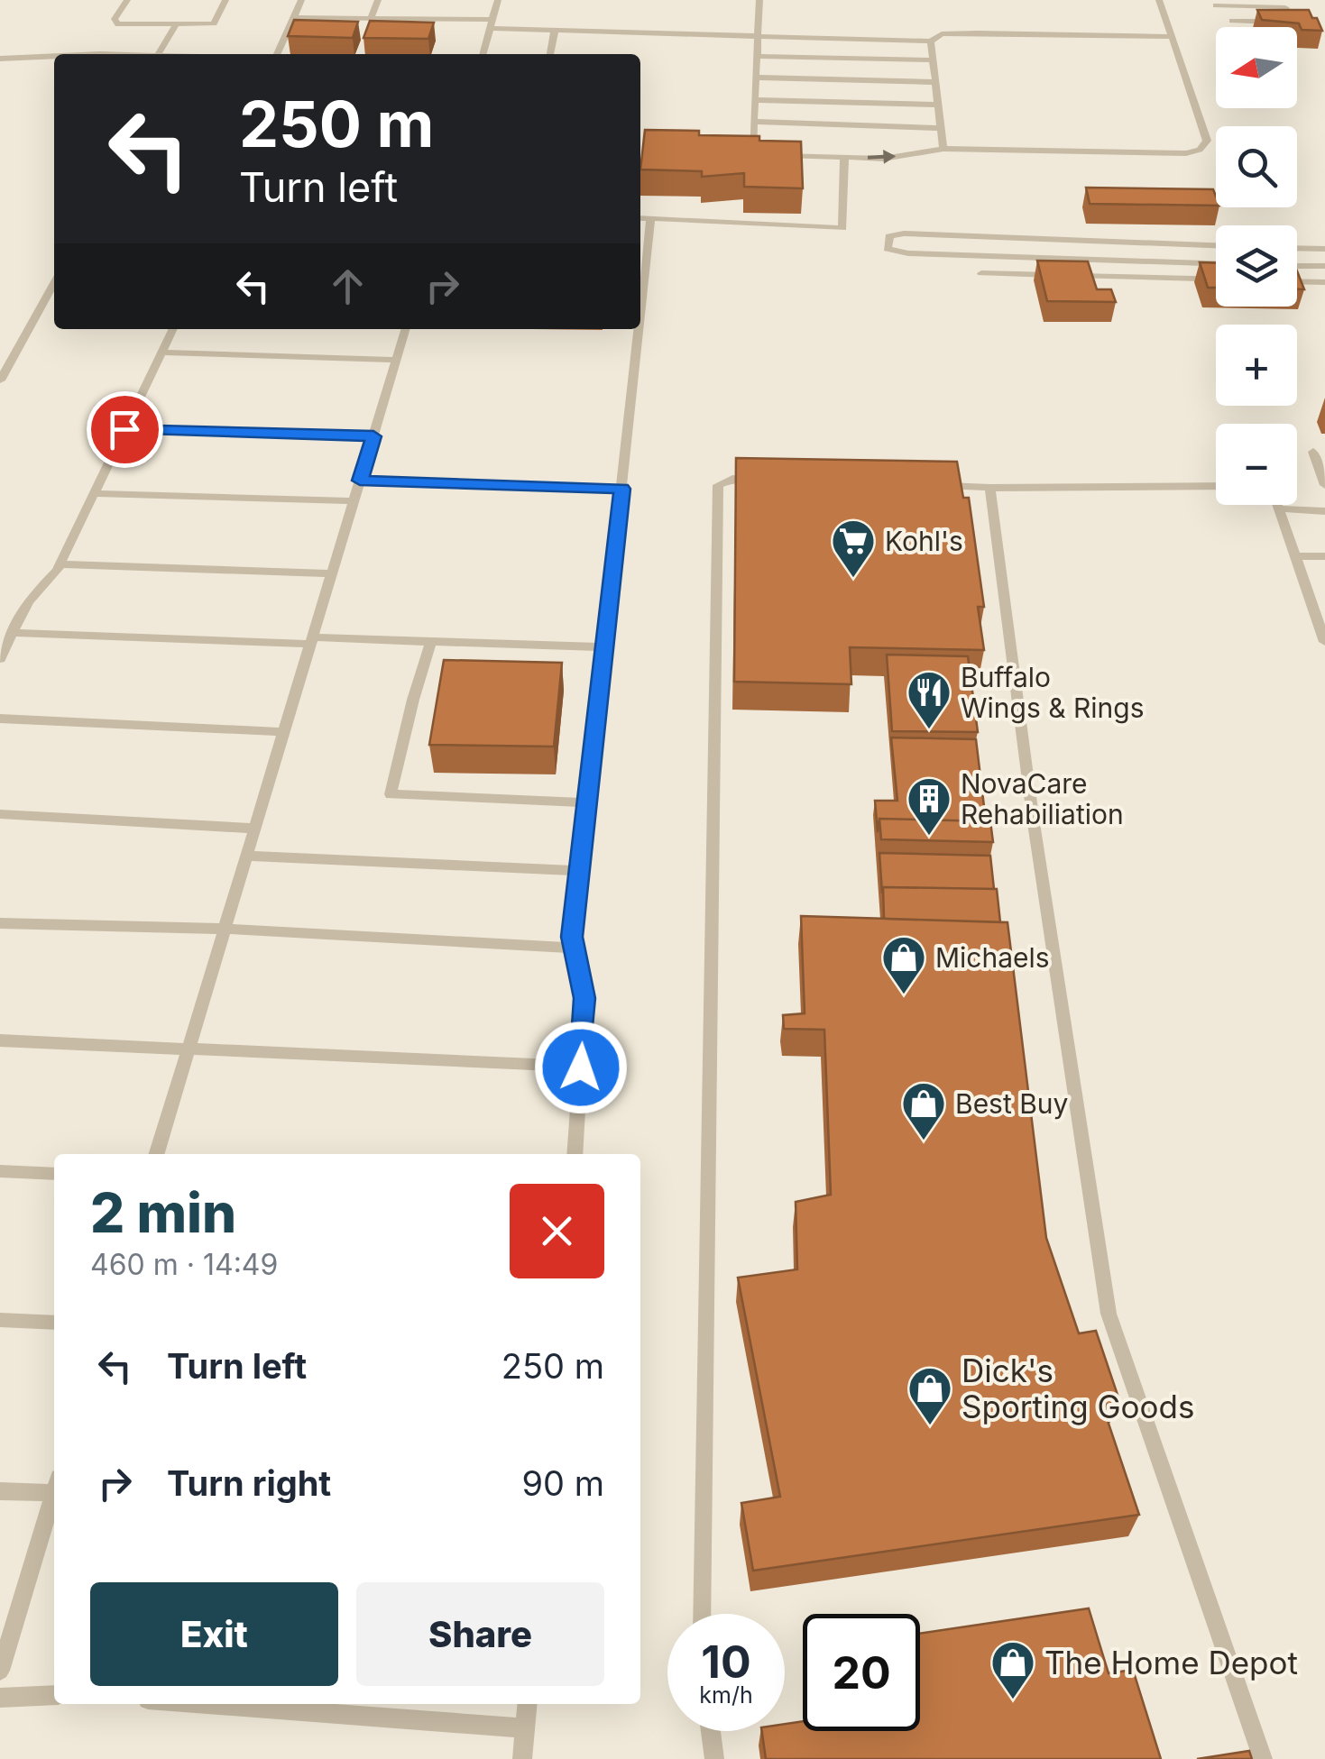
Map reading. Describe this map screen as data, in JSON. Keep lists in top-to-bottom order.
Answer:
{
  "places": {
    "supermarket": ["Kohl's"],
    "restaurant": ["Buffalo Wings & Rings"],
    "building": ["NovaCare Rehabiliation"],
    "shop": [
      "Michaels",
      "Best Buy",
      "Dick's Sporting Goods",
      "The Home Depot"
    ]
  },
  "north": "left",
  "page": {
    "map_buttons": ["+", "−"],
    "turn": ["250 m", "Turn left"],
    "heading": ["2 min", "460 m · 14:49"],
    "list": [
      {
        "name": "Turn left",
        "value": "250 m"
      },
      {
        "name": "Turn right",
        "value": "90 m"
      }
    ],
    "buttons": ["Exit", "Share"],
    "speed": "10 km/h",
    "limit": "20"
  }
}
